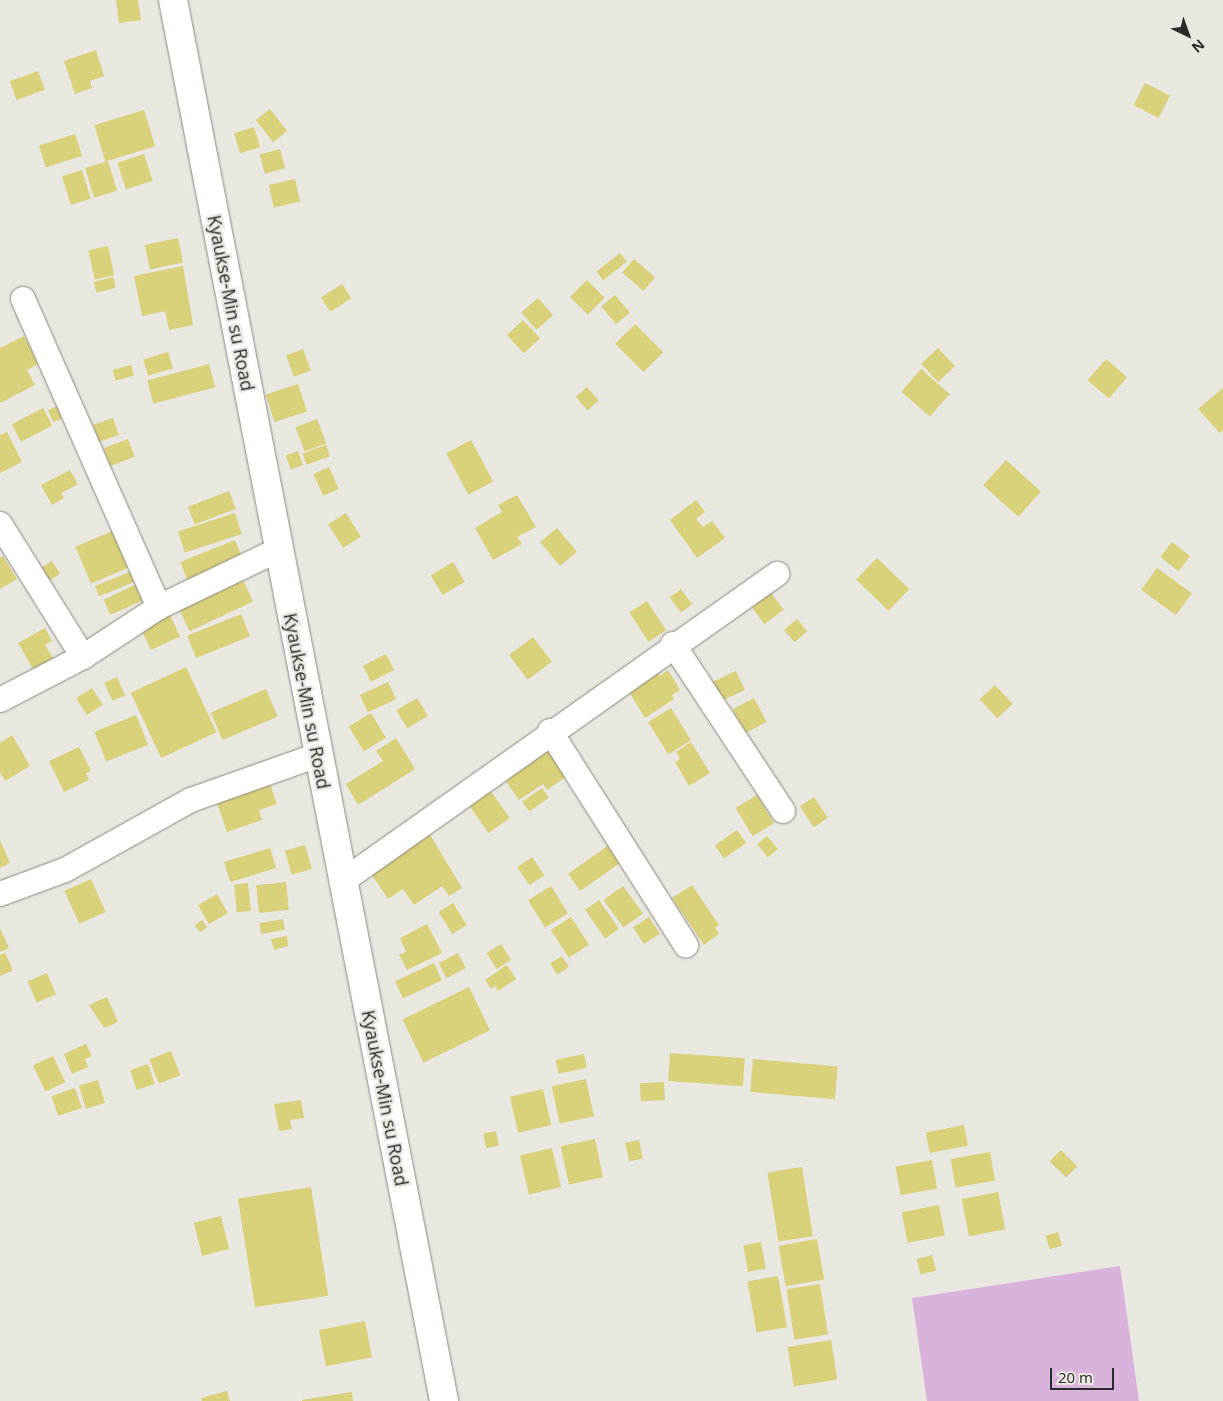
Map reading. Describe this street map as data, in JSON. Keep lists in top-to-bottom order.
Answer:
{
  "streets": {
    "street": ["Kyaukse-Min su Road"]
  },
  "scale_bar": "20 m",
  "north": "bottom right"
}
